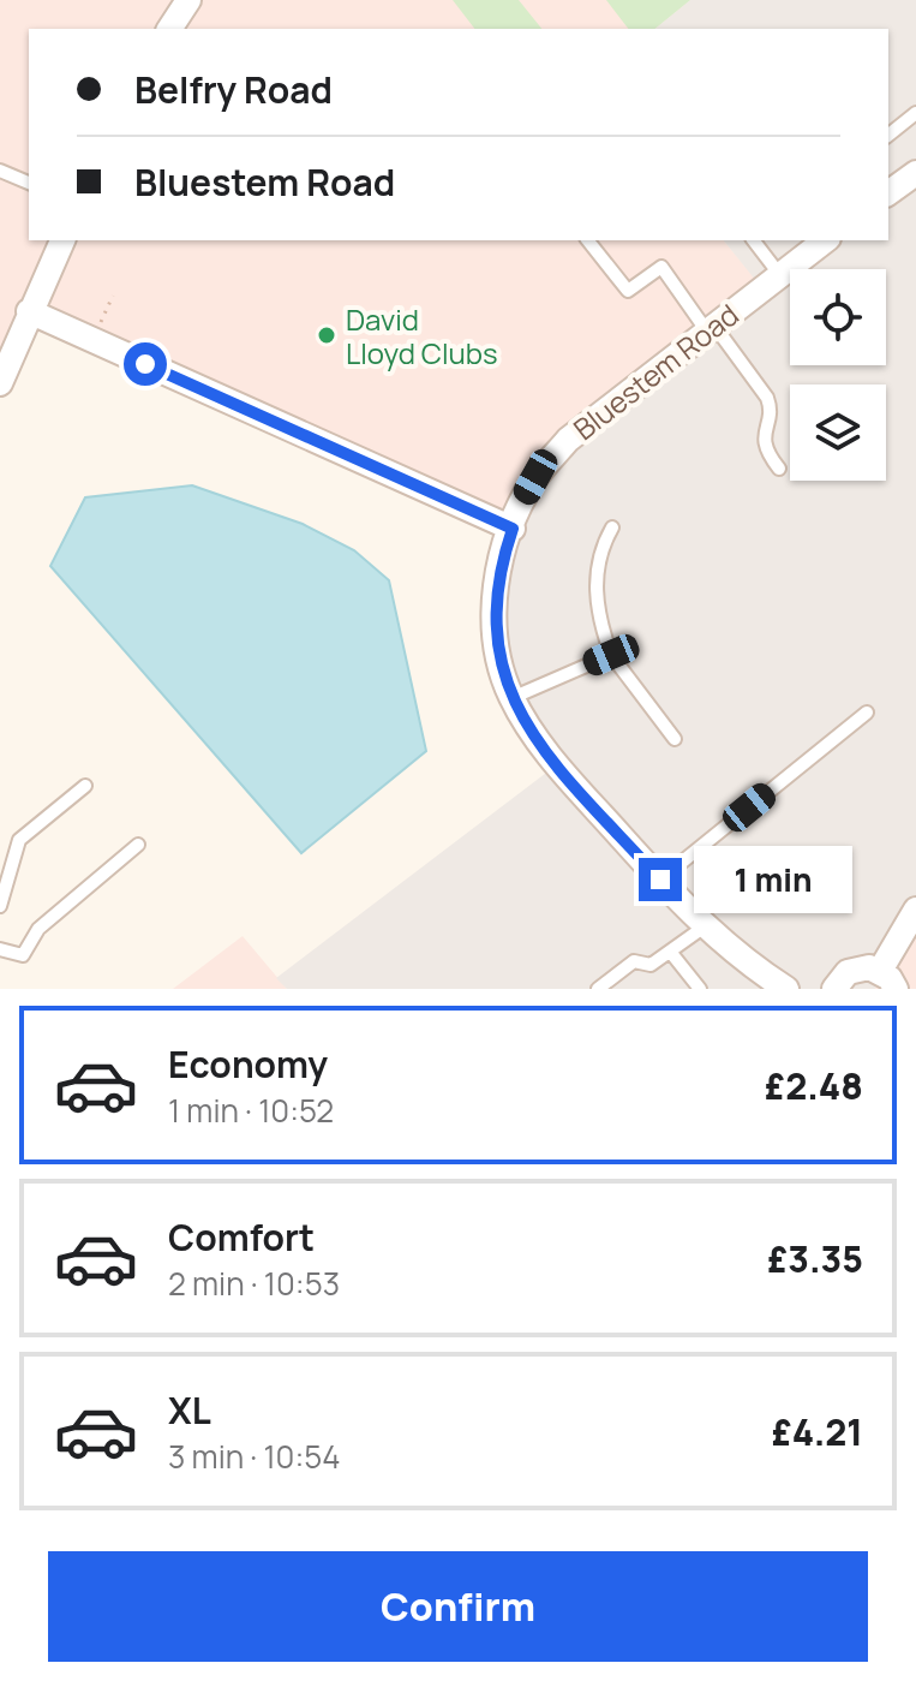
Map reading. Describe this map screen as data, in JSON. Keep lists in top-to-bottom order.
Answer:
{
  "streets": {
    "street": ["Bluestem Road"]
  },
  "places": ["David Lloyd Clubs"],
  "page": {
    "banner": ["Belfry Road", "Bluestem Road"],
    "bubble": "1 min",
    "list": [
      {
        "name": "Economy",
        "note": "1 min · 10:52",
        "value": "£2.48"
      },
      {
        "name": "Comfort",
        "note": "2 min · 10:53",
        "value": "£3.35"
      },
      {
        "name": "XL",
        "note": "3 min · 10:54",
        "value": "£4.21"
      }
    ],
    "buttons": "Confirm"
  }
}
